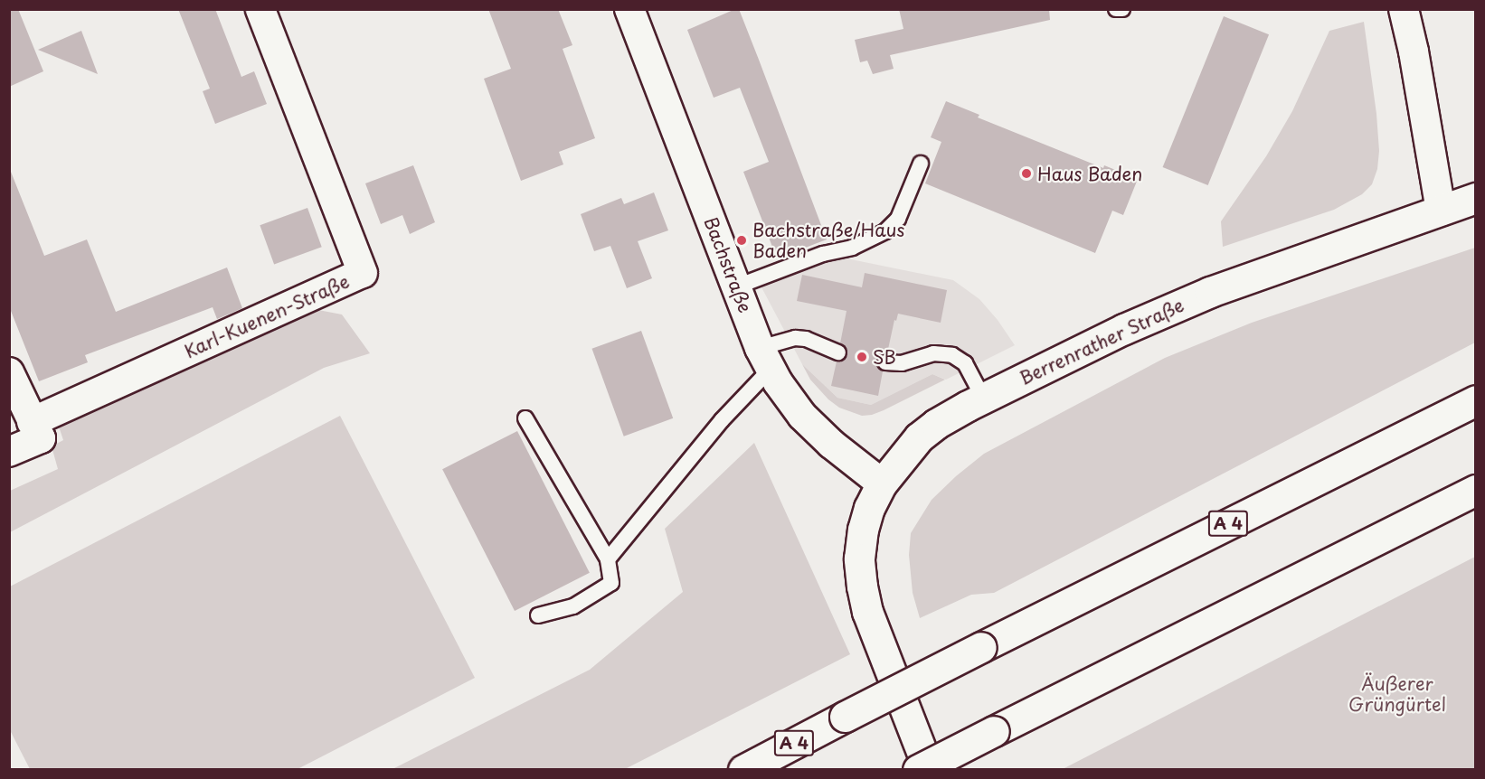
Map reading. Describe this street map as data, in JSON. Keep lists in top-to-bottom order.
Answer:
{
  "streets": {
    "main road": ["Berrenrather Straße", "A 4"],
    "street": ["Bachstraße", "Karl-Kuenen-Straße"]
  },
  "crossings": [
    ["Bachstraße", "Berrenrather Straße"]
  ],
  "parks": ["Äußerer Grüngürtel"],
  "places": ["Haus Baden", "Bachstraße/Haus Baden", "SB"]
}
